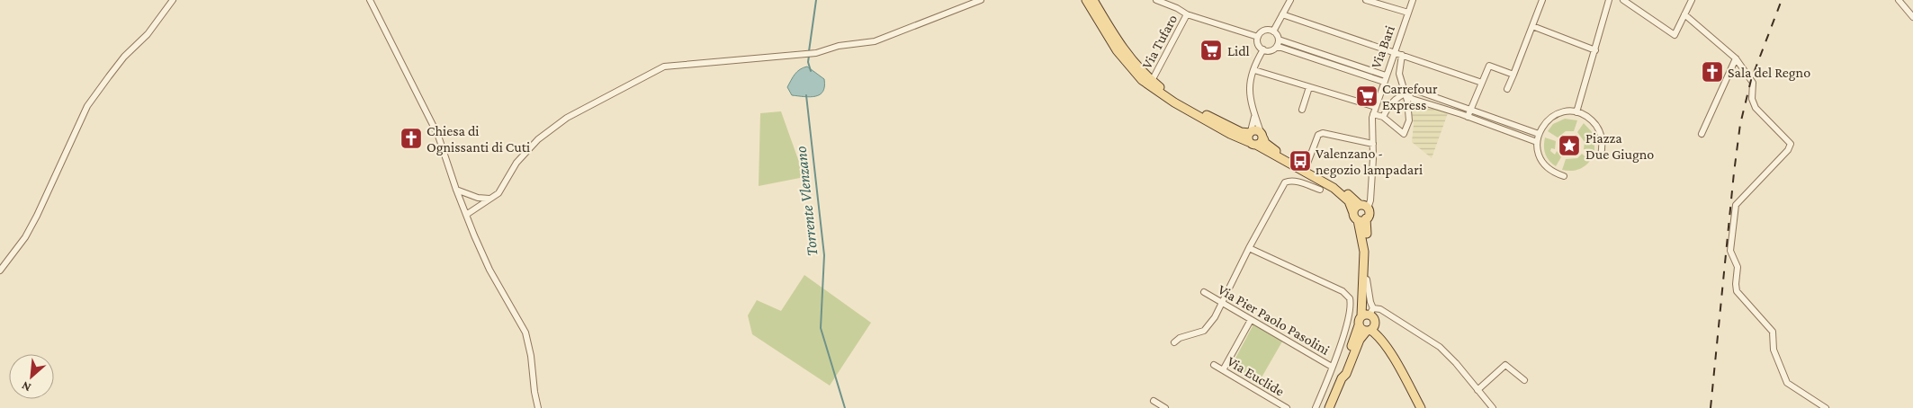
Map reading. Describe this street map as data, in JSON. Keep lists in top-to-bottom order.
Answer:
{
  "streets": {
    "street": [
      "Via Tufaro",
      "Via Bari",
      "Via Pier Paolo Pasolini",
      "Via Euclide"
    ]
  },
  "water": ["Torrente Vlenzano"],
  "places": {
    "supermarket": ["Lidl", "Carrefour Express"],
    "church": ["Sala del Regno", "Chiesa di Ognissanti di Cuti"],
    "place": ["Piazza Due Giugno"],
    "bus stop": ["Valenzano - negozio lampadari"]
  },
  "north": "bottom left"
}
